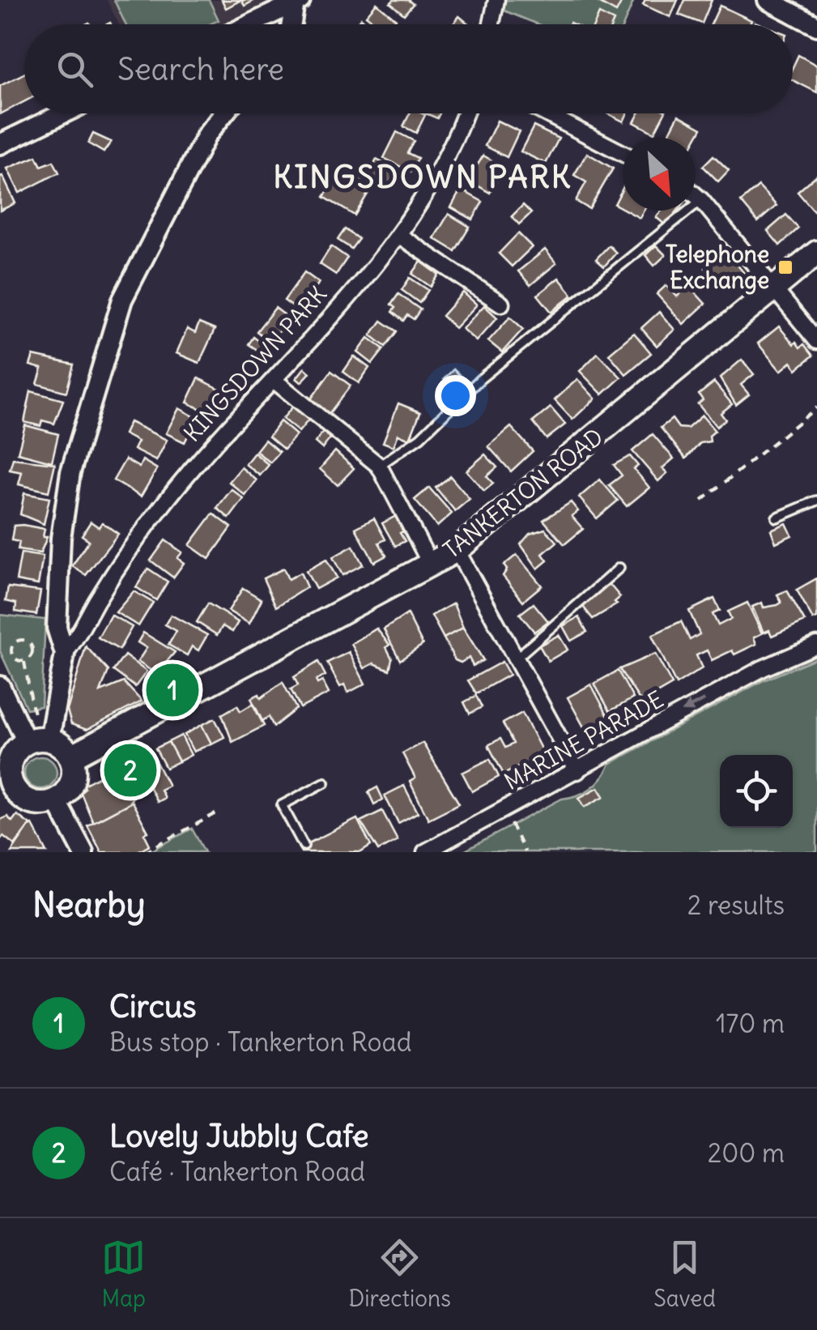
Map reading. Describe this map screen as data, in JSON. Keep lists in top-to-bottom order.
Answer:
{
  "streets": {
    "main road": ["TANKERTON ROAD"],
    "street": ["KINGSDOWN PARK", "MARINE PARADE"]
  },
  "crossings": [
    ["KINGSDOWN PARK", "TANKERTON ROAD"]
  ],
  "one_way": ["MARINE PARADE"],
  "districts": ["KINGSDOWN PARK"],
  "places": {
    "transit": ["Telephone Exchange"]
  },
  "north": "bottom right",
  "page": {
    "search": "Search here",
    "pins": ["1", "2"],
    "heading": ["Nearby", "2 results"],
    "list": [
      {
        "mark": "1",
        "name": "Circus",
        "note": "Bus stop · Tankerton Road",
        "value": "170 m"
      },
      {
        "mark": "2",
        "name": "Lovely Jubbly Cafe",
        "note": "Café · Tankerton Road",
        "value": "200 m"
      }
    ],
    "nav": ["Map", "Directions", "Saved"]
  }
}
